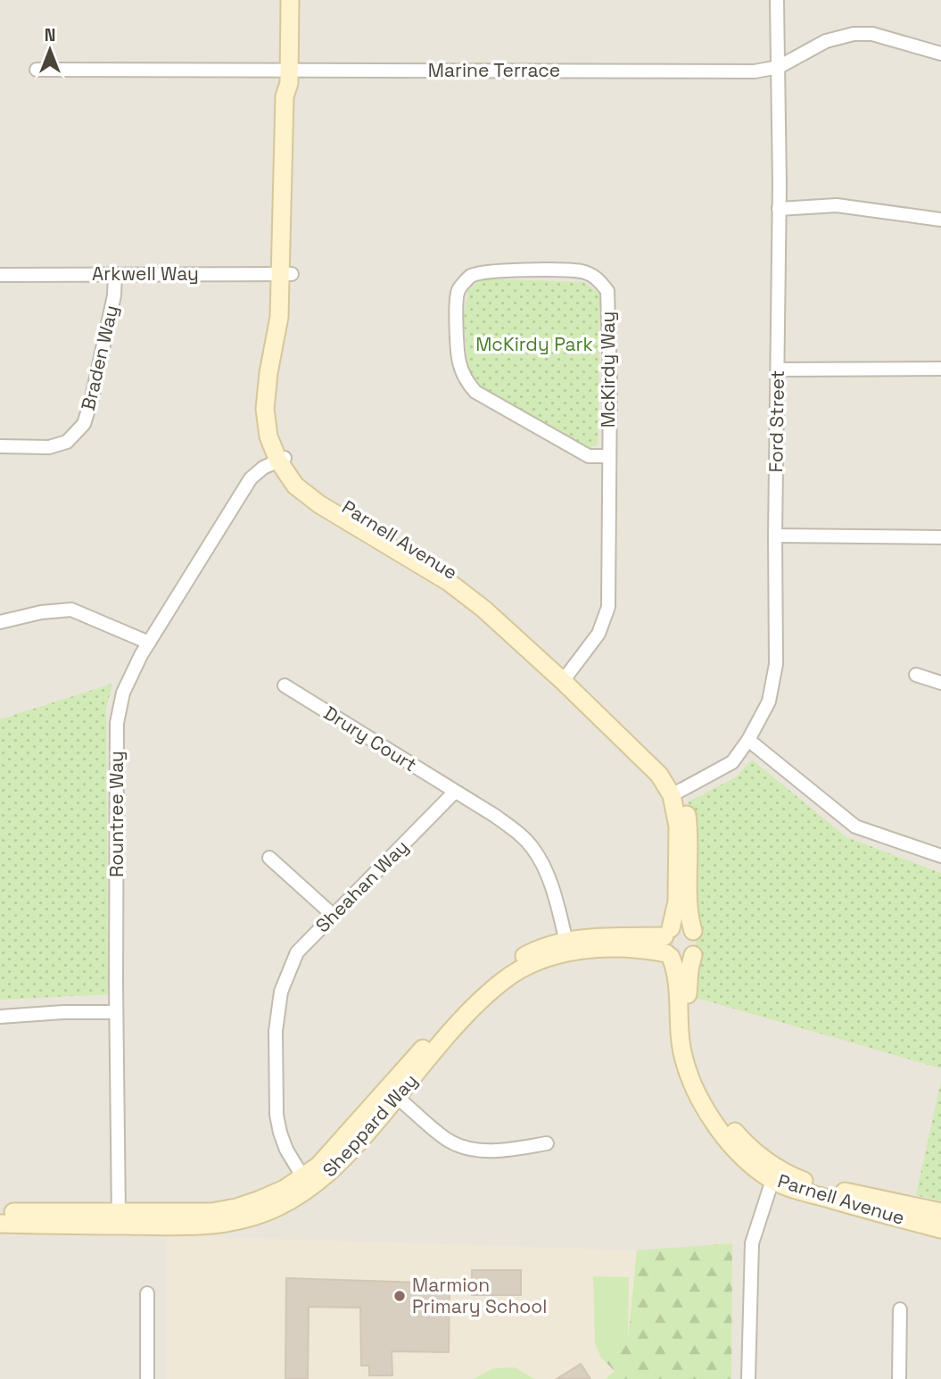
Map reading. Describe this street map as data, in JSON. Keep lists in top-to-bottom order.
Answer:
{
  "streets": {
    "street": [
      "Marine Terrace",
      "Arkwell Way",
      "Braden Way",
      "McKirdy Way",
      "Ford Street",
      "Parnell Avenue",
      "Drury Court",
      "Rountree Way",
      "Sheahan Way",
      "Sheppard Way"
    ]
  },
  "crossings": [
    ["Marine Terrace", "Ford Street"],
    ["Marine Terrace", "Parnell Avenue"],
    ["Arkwell Way", "Braden Way"],
    ["Arkwell Way", "Parnell Avenue"],
    ["McKirdy Way", "Parnell Avenue"],
    ["Ford Street", "Parnell Avenue"],
    ["Parnell Avenue", "Rountree Way"],
    ["Parnell Avenue", "Sheppard Way"],
    ["Drury Court", "Sheahan Way"],
    ["Rountree Way", "Sheppard Way"],
    ["Sheahan Way", "Sheppard Way"]
  ],
  "parks": ["McKirdy Park"],
  "places": ["Marmion Primary School"],
  "north": "top"
}
